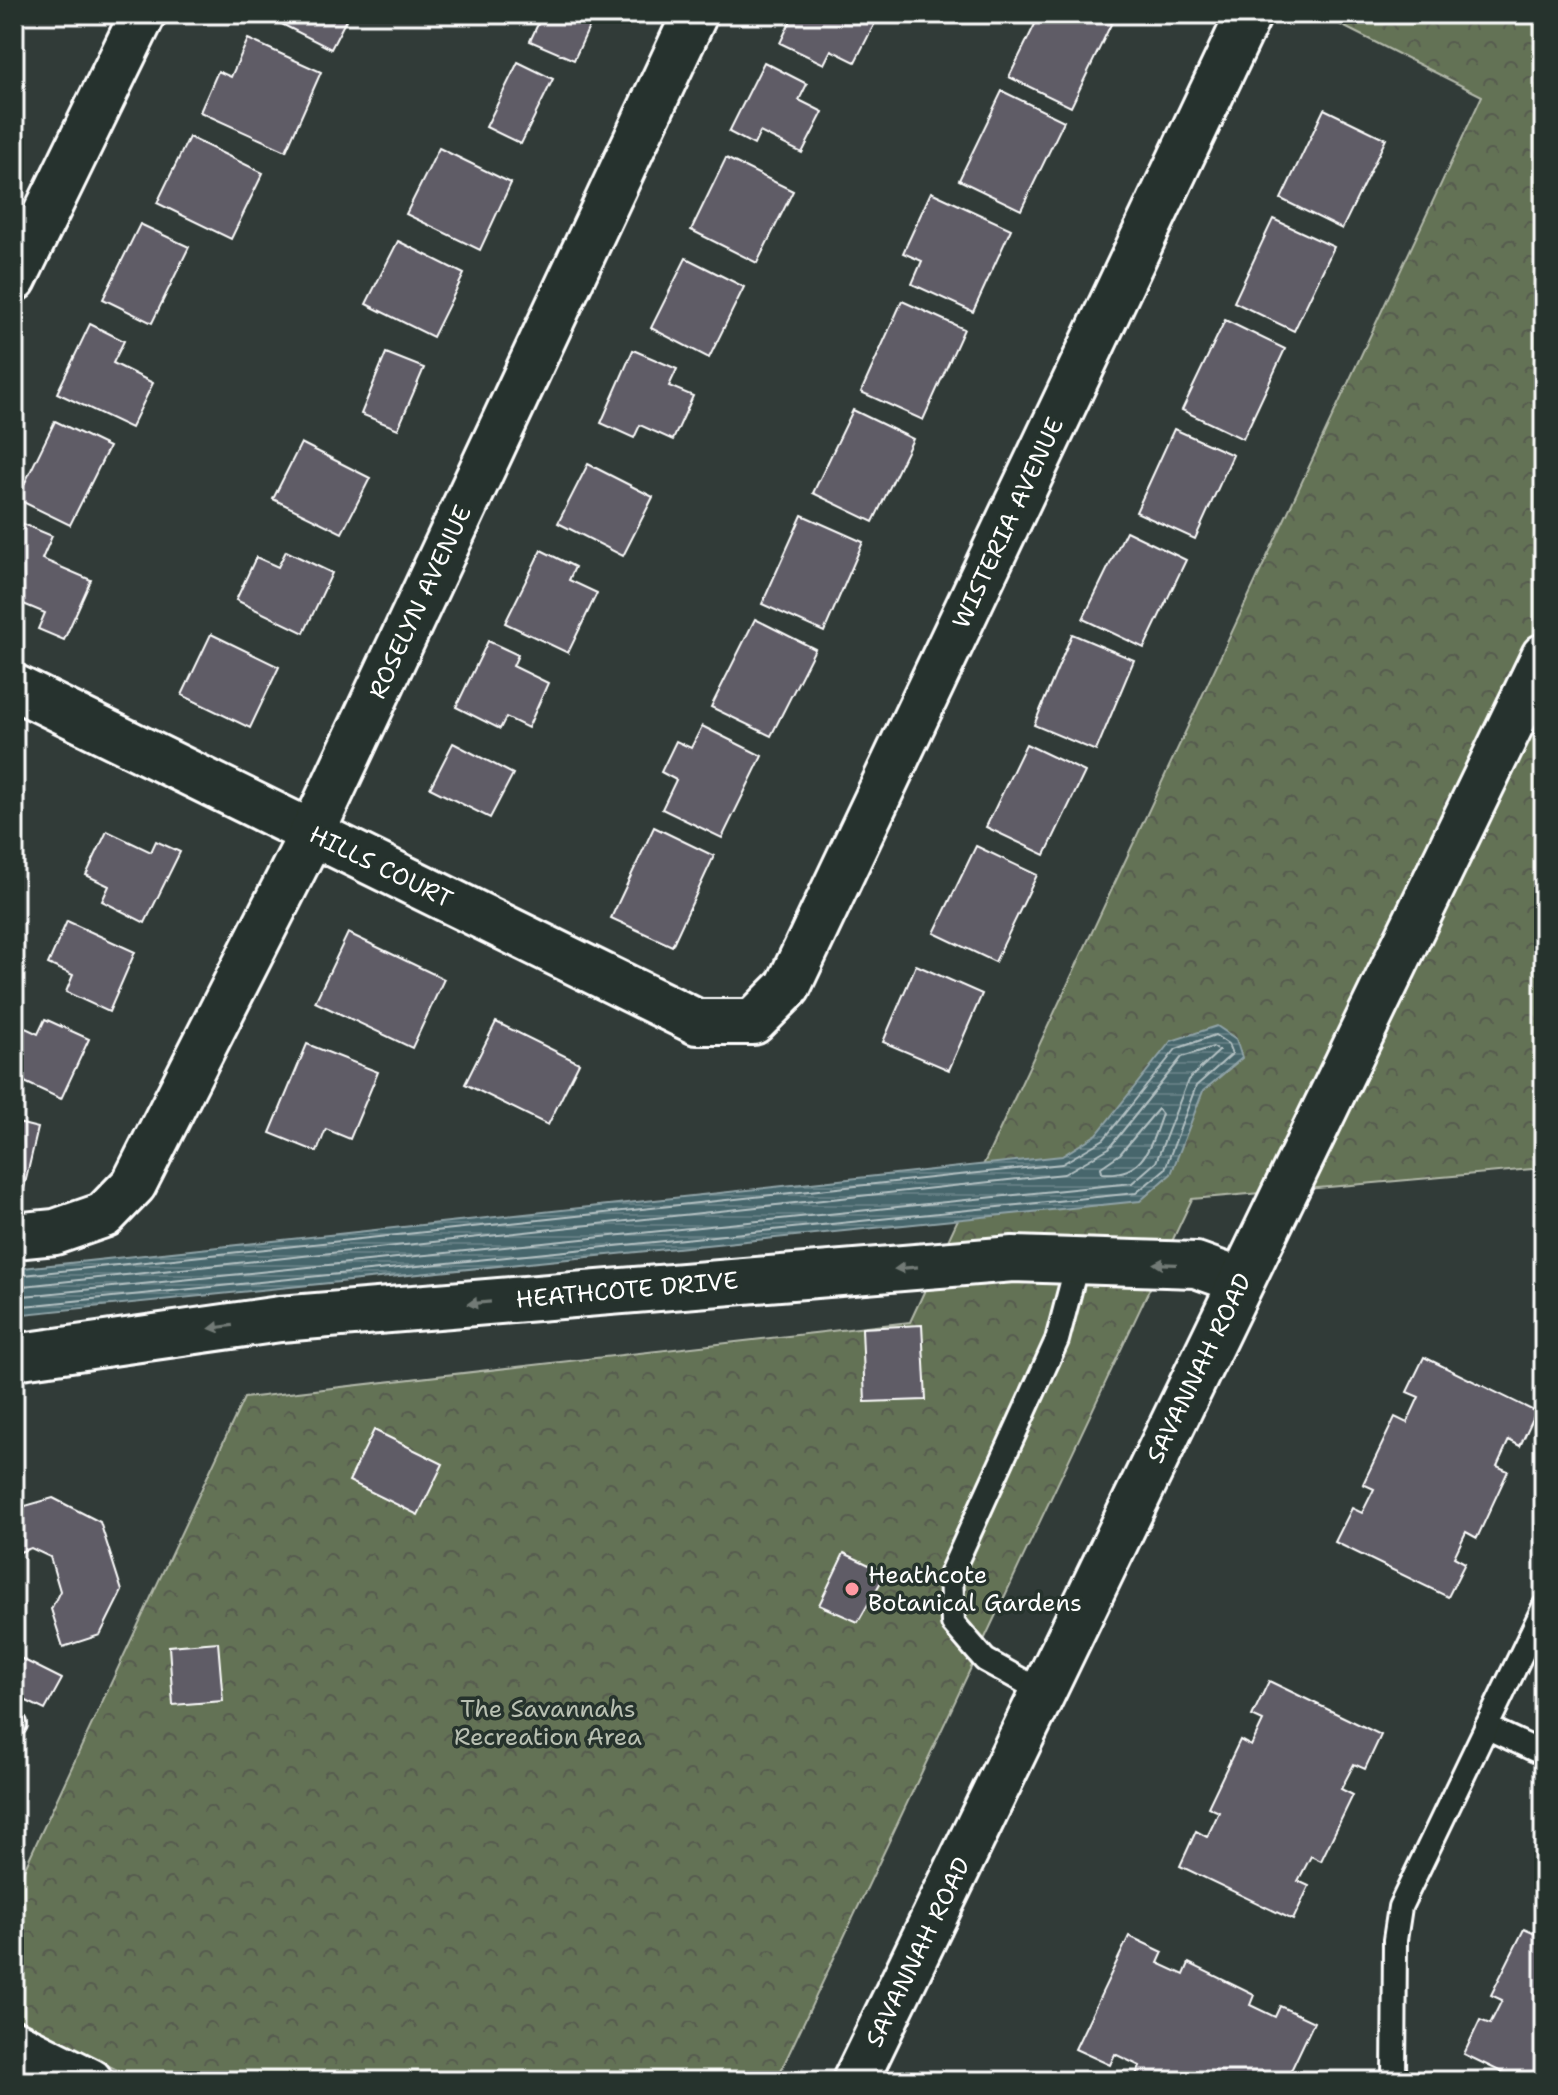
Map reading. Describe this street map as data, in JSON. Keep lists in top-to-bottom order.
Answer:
{
  "streets": {
    "street": [
      "WISTERIA AVENUE",
      "ROSELYN AVENUE",
      "HILLS COURT",
      "HEATHCOTE DRIVE",
      "SAVANNAH ROAD"
    ]
  },
  "crossings": [
    ["WISTERIA AVENUE", "HILLS COURT"],
    ["ROSELYN AVENUE", "HILLS COURT"],
    ["HEATHCOTE DRIVE", "SAVANNAH ROAD"]
  ],
  "one_way": ["HEATHCOTE DRIVE"],
  "parks": ["The Savannahs Recreation Area"],
  "places": ["Heathcote Botanical Gardens"]
}
